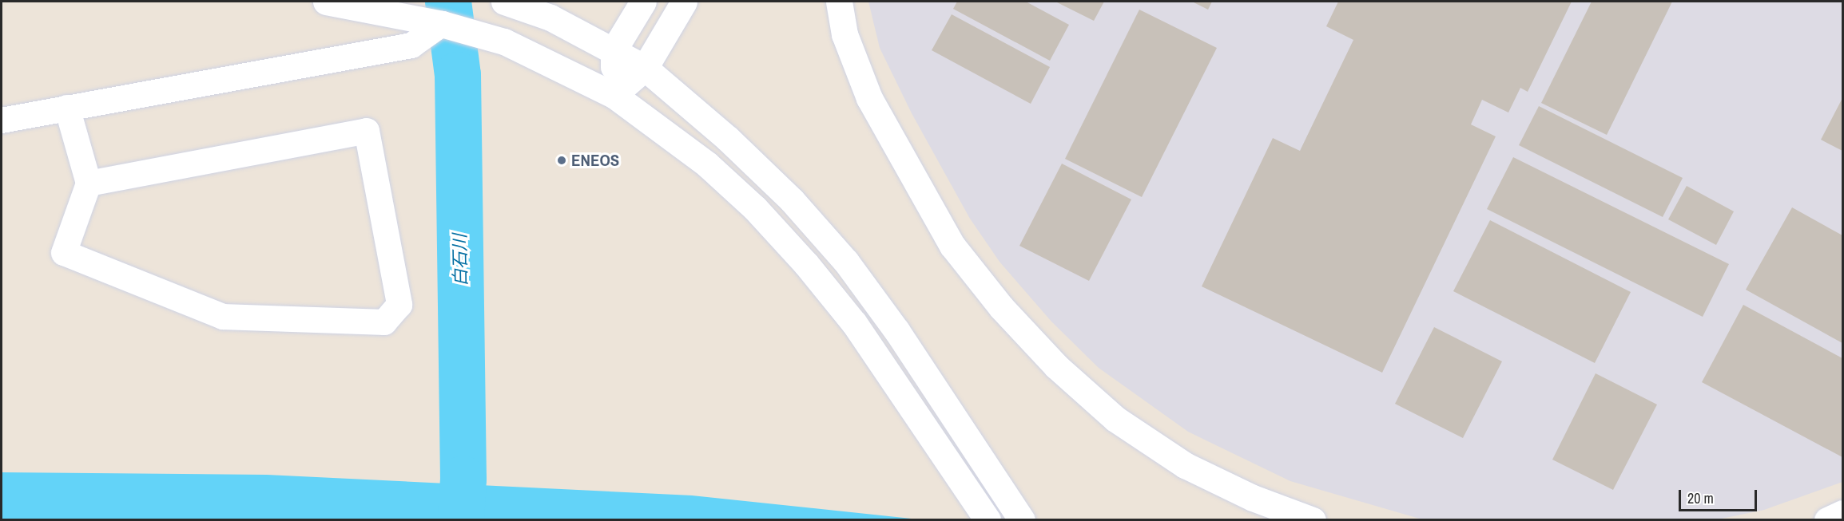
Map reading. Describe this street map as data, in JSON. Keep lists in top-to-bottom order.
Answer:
{
  "water": ["白石川"],
  "places": ["ENEOS"],
  "scale_bar": "20 m"
}
